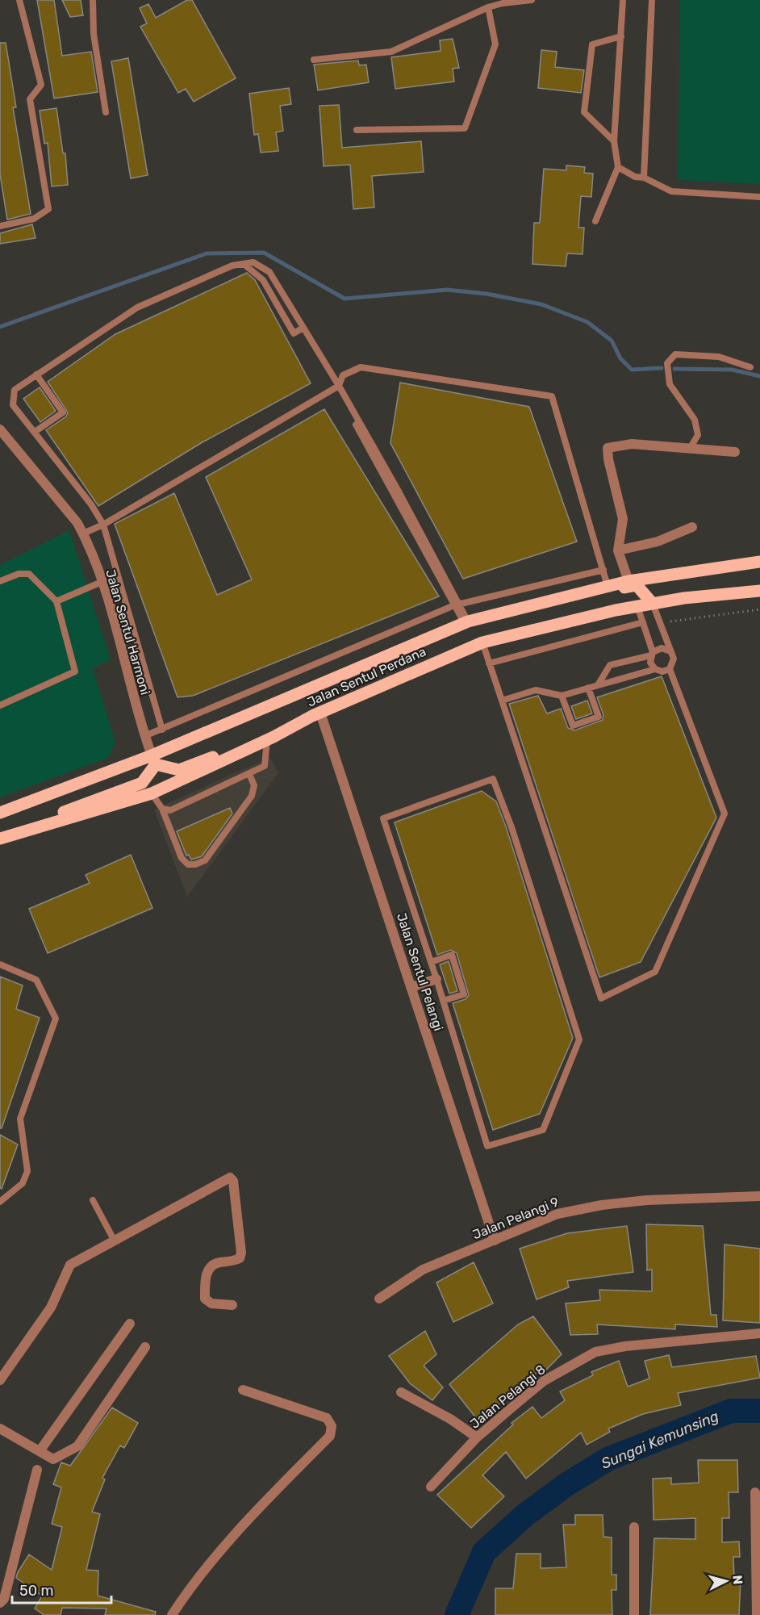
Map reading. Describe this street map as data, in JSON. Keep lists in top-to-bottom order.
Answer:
{
  "streets": {
    "main road": ["Jalan Sentul Perdana"],
    "street": [
      "Jalan Sentul Harmoni",
      "Jalan Sentul Pelangi",
      "Jalan Pelangi 9",
      "Jalan Pelangi 8"
    ]
  },
  "crossings": [
    ["Jalan Sentul Harmoni", "Jalan Sentul Perdana"],
    ["Jalan Sentul Perdana", "Jalan Sentul Pelangi"],
    ["Jalan Sentul Pelangi", "Jalan Pelangi 9"]
  ],
  "water": ["Sungai Kemunsing"],
  "scale_bar": "50 m",
  "north": "right"
}
